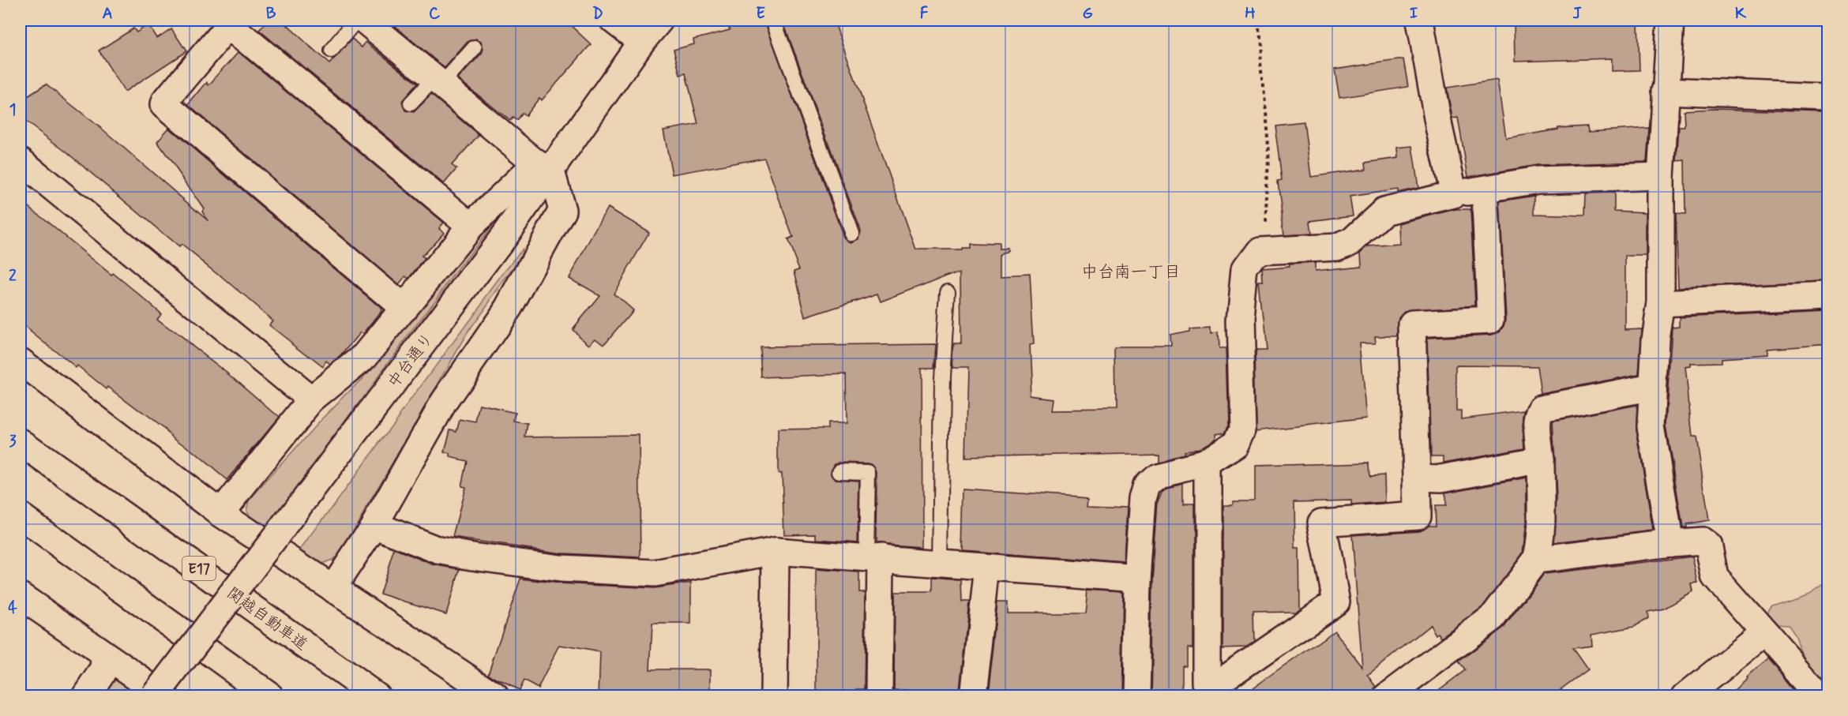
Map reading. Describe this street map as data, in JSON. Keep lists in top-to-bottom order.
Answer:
{
  "streets": {
    "main road": ["中台通り", "E17", "関越自動車道"]
  },
  "districts": ["中台南一丁目"],
  "grid": {
    "columns": [
      "A",
      "B",
      "C",
      "D",
      "E",
      "F",
      "G",
      "H",
      "I",
      "J",
      "K"
    ],
    "rows": [
      "1",
      "2",
      "3",
      "4"
    ]
  }
}
